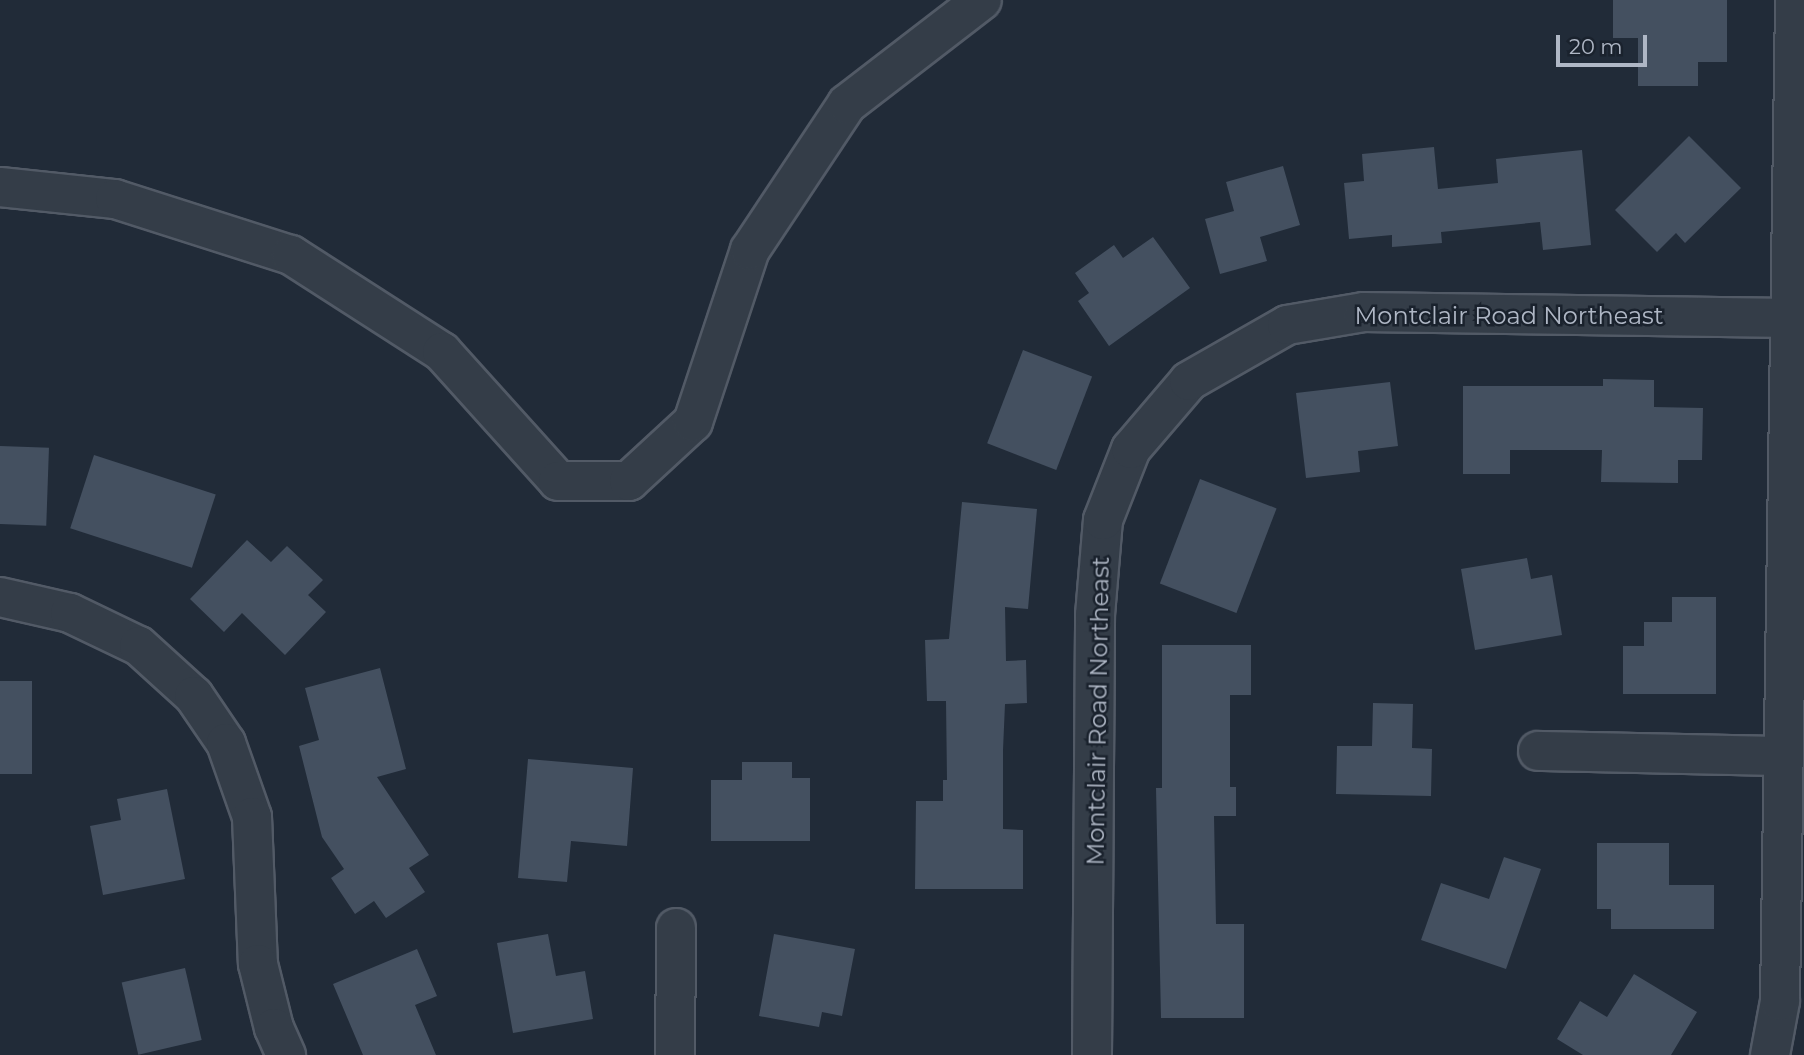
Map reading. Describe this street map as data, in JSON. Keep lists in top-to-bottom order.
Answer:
{
  "streets": {
    "street": ["Montclair Road Northeast"]
  },
  "scale_bar": "20 m"
}
